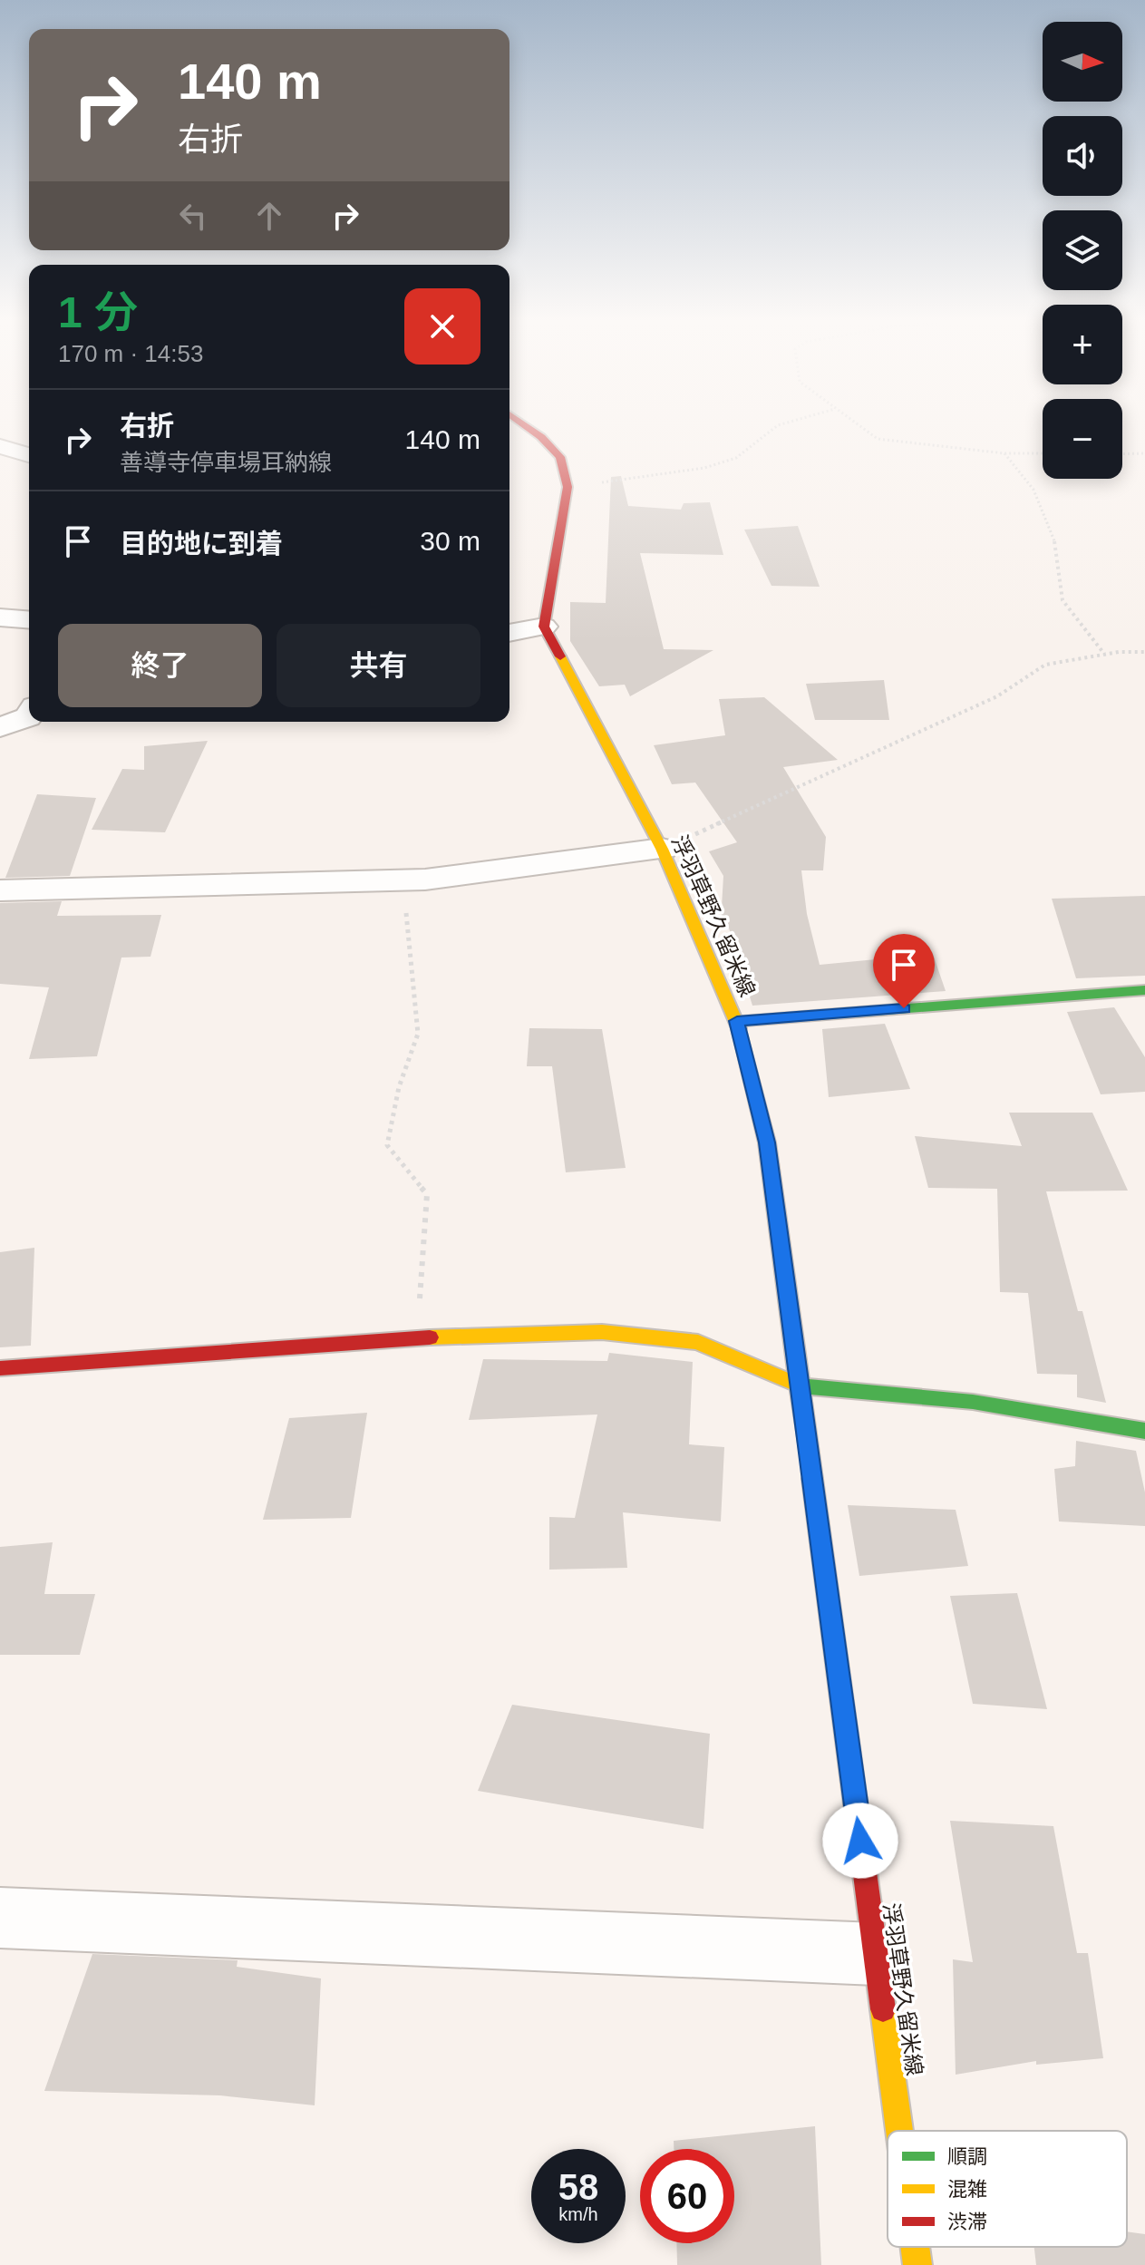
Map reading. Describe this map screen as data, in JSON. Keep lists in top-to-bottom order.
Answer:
{
  "streets": {
    "main road": ["浮羽草野久留米線"]
  },
  "legend": ["順調", "混雑", "渋滞"],
  "north": "right",
  "page": {
    "map_buttons": ["+", "−"],
    "turn": ["140 m", "右折"],
    "heading": ["1 分", "170 m · 14:53"],
    "list": [
      {
        "name": "右折",
        "note": "善導寺停車場耳納線",
        "value": "140 m"
      },
      {
        "name": "目的地に到着",
        "value": "30 m"
      }
    ],
    "buttons": ["終了", "共有"],
    "speed": "58 km/h",
    "limit": "60"
  }
}
